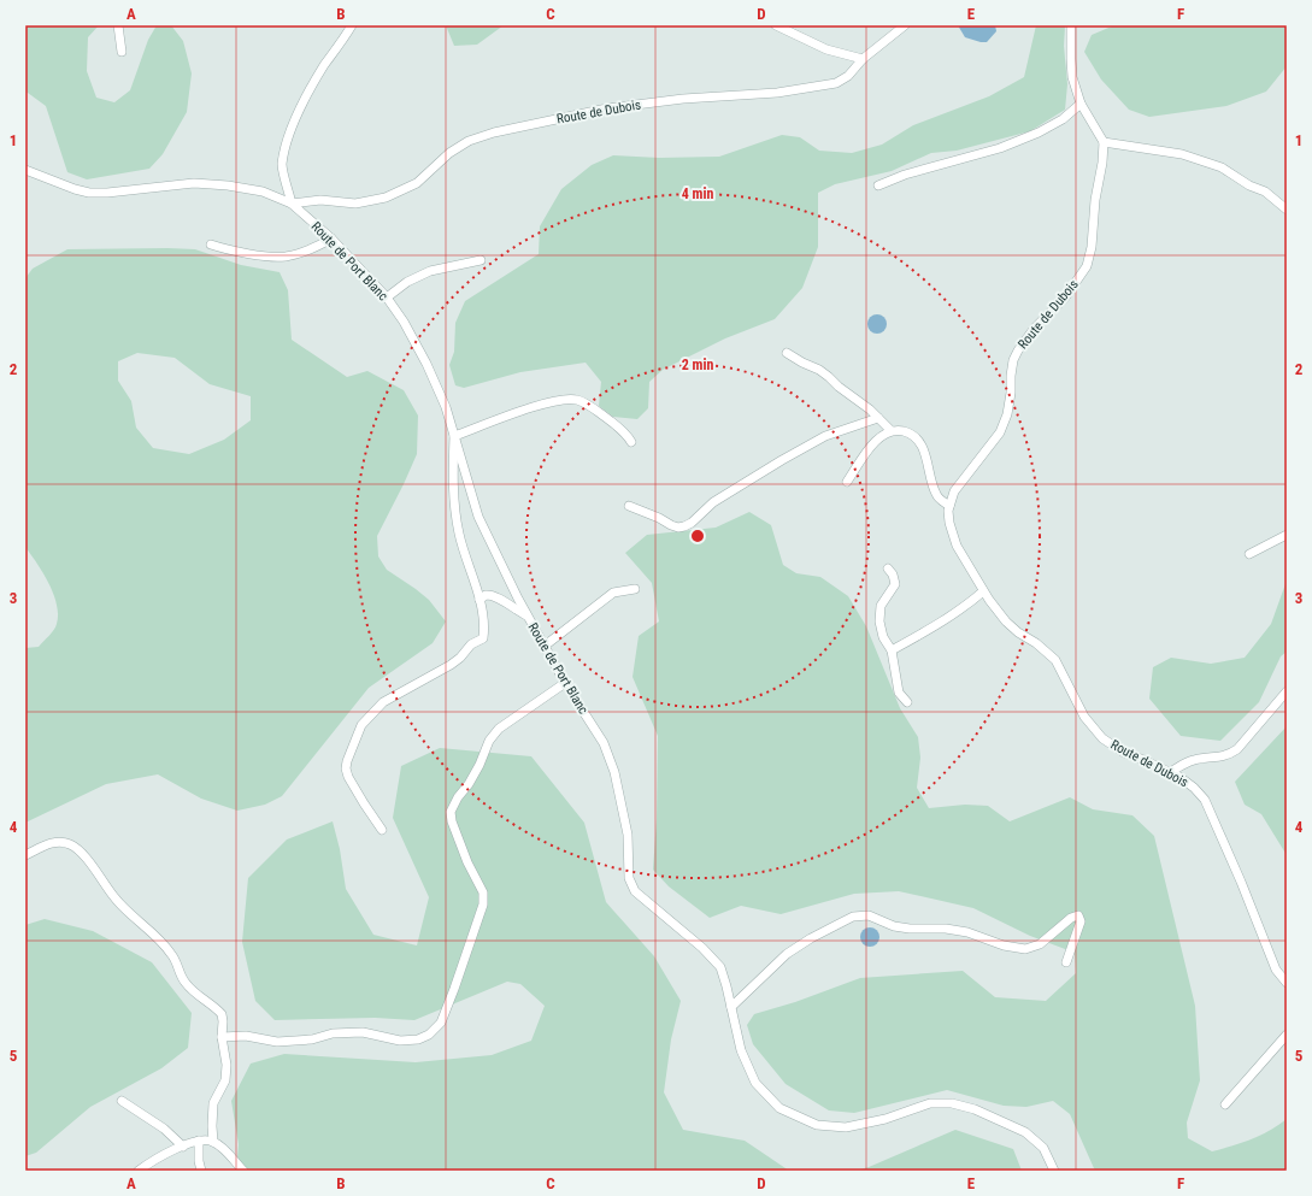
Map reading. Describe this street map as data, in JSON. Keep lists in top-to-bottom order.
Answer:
{
  "streets": {
    "street": ["Route de Dubois", "Route de Port Blanc"]
  },
  "crossings": [
    ["Route de Dubois", "Route de Port Blanc"]
  ],
  "grid": {
    "columns": [
      "A",
      "B",
      "C",
      "D",
      "E",
      "F"
    ],
    "rows": [
      "1",
      "2",
      "3",
      "4",
      "5"
    ]
  },
  "rings": ["4 min", "2 min"]
}
